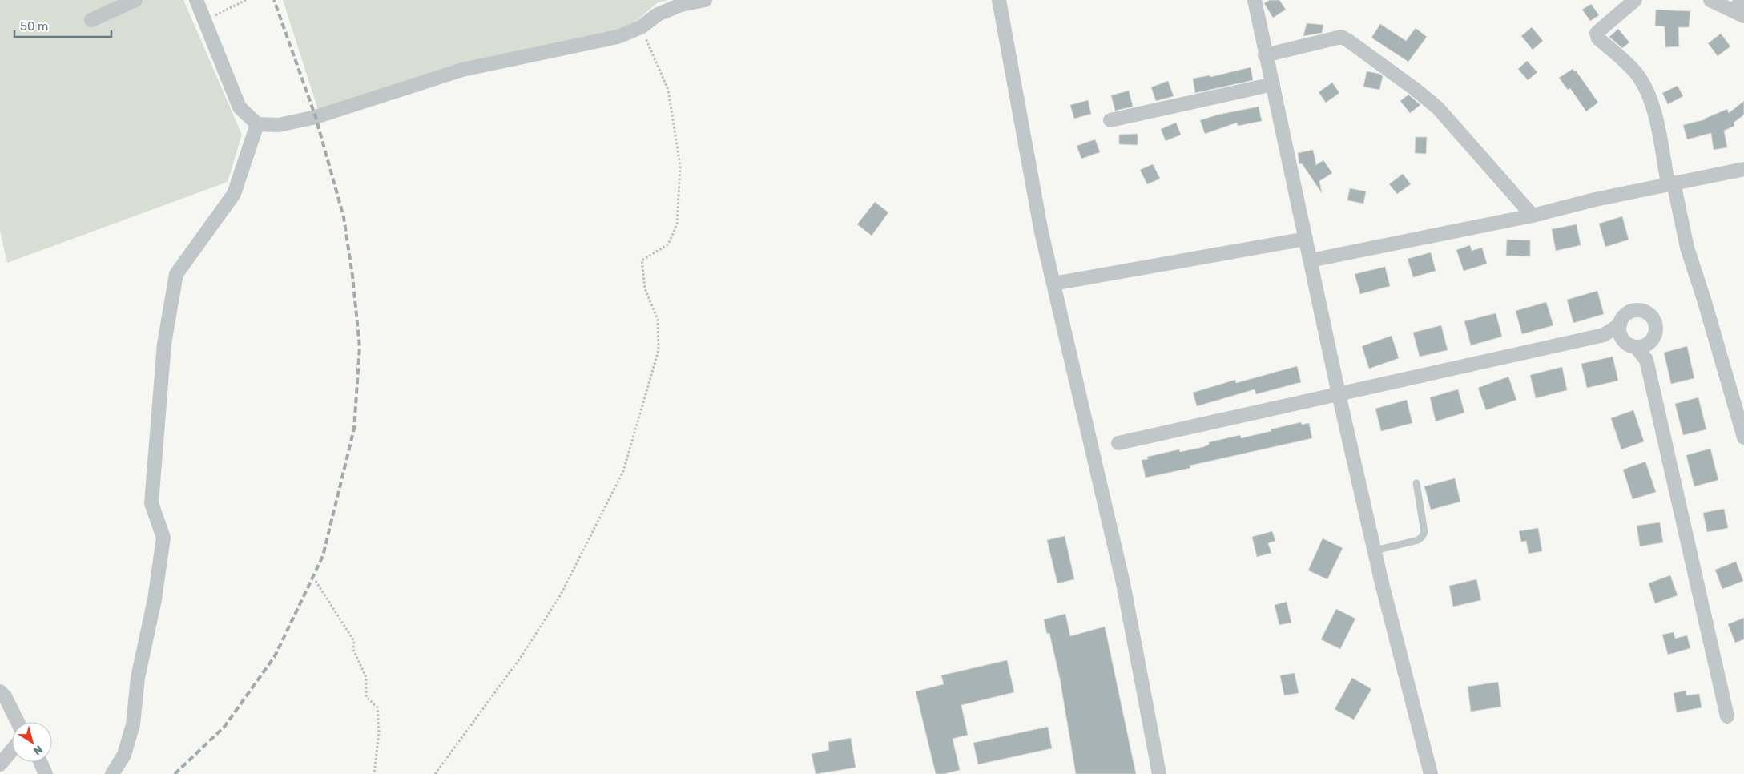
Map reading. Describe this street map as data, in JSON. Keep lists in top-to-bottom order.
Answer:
{
  "scale_bar": "50 m",
  "north": "bottom right"
}
